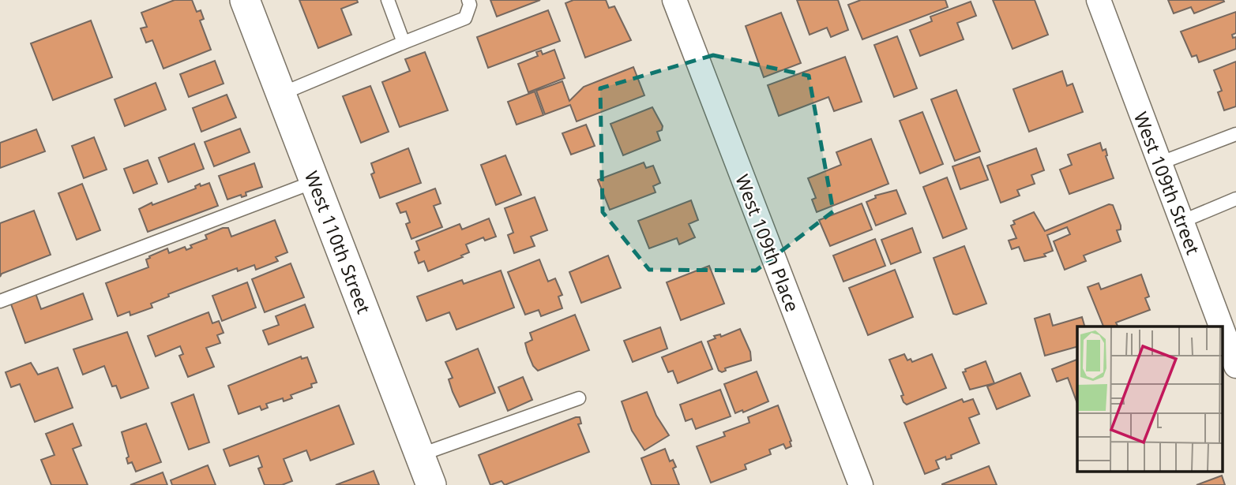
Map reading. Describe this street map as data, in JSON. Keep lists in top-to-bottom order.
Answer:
{
  "streets": {
    "street": ["West 109th Street", "West 110th Street", "West 109th Place"]
  }
}
